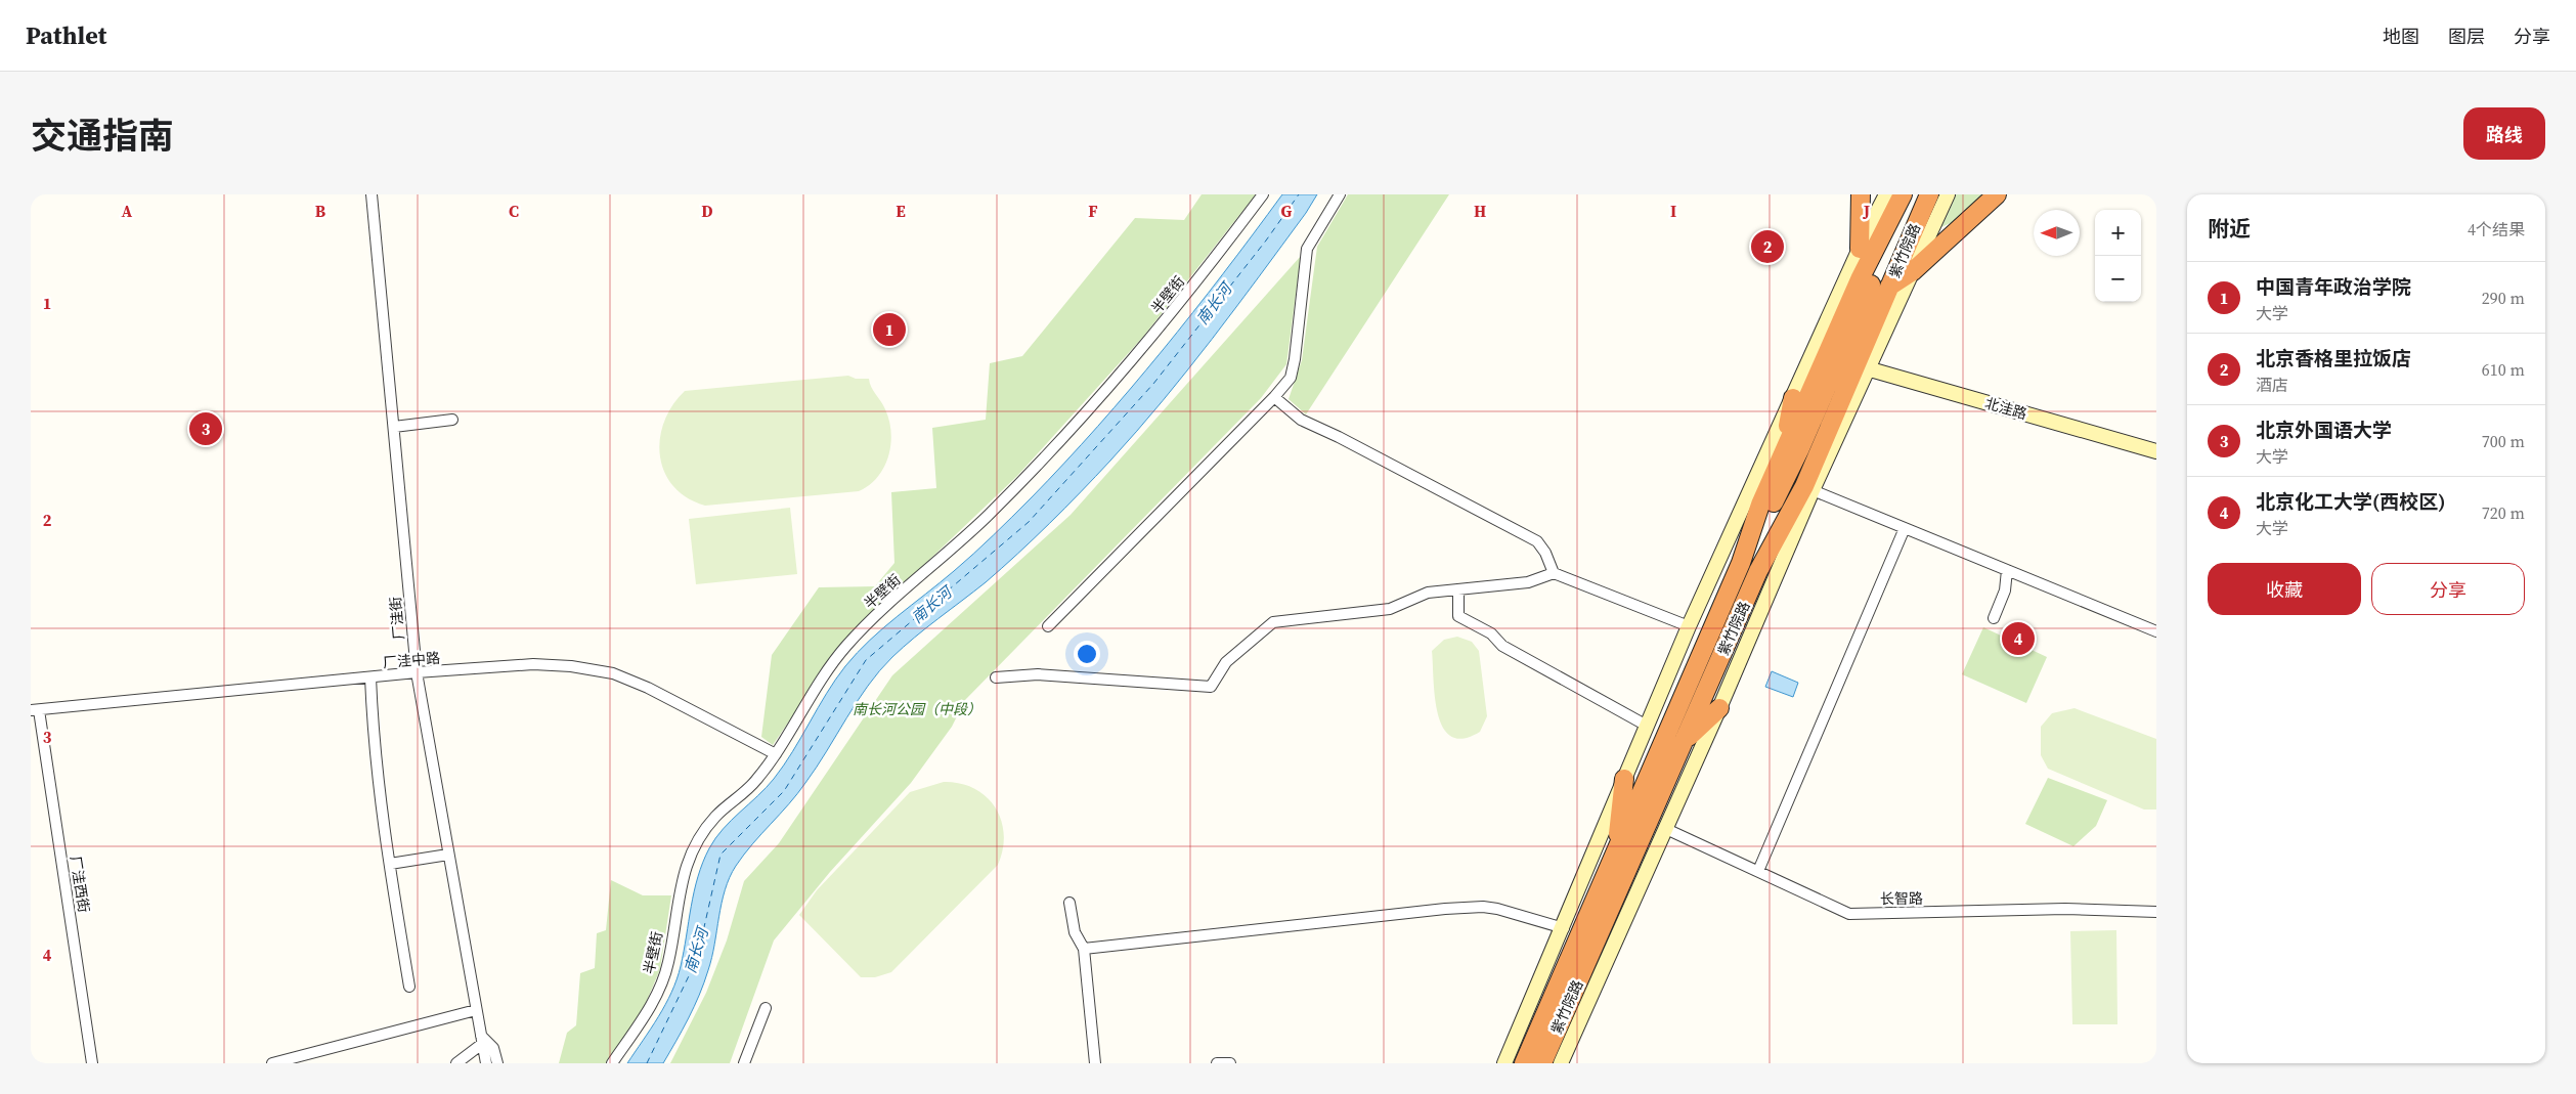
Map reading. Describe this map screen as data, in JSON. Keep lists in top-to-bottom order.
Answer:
{
  "streets": {
    "highway": ["紫竹院路"],
    "street": [
      "半壁街",
      "北洼路",
      "厂洼街",
      "厂洼中路",
      "厂洼西街",
      "长智路"
    ]
  },
  "crossings": [
    ["紫竹院路", "北洼路"],
    ["紫竹院路", "长智路"],
    ["半壁街", "厂洼中路"],
    ["厂洼街", "厂洼中路"],
    ["厂洼中路", "厂洼西街"]
  ],
  "water": ["南长河"],
  "parks": ["南长河公园（中段）"],
  "north": "left",
  "page": {
    "header": "Pathlet",
    "nav": ["地图", "图层", "分享"],
    "title": "交通指南",
    "buttons": [
      "路线",
      ["收藏", "分享"]
    ],
    "heading": ["附近", "4个结果"],
    "map_buttons": ["+", "−"],
    "pins": [
      "2",
      "1",
      "3",
      "4"
    ],
    "list": [
      {
        "mark": "1",
        "name": "中国青年政治学院",
        "note": "大学",
        "value": "290 m"
      },
      {
        "mark": "2",
        "name": "北京香格里拉饭店",
        "note": "酒店",
        "value": "610 m"
      },
      {
        "mark": "3",
        "name": "北京外国语大学",
        "note": "大学",
        "value": "700 m"
      },
      {
        "mark": "4",
        "name": "北京化工大学(西校区)",
        "note": "大学",
        "value": "720 m"
      }
    ]
  },
  "grid": {
    "columns": [
      "A",
      "B",
      "C",
      "D",
      "E",
      "F",
      "G",
      "H",
      "I",
      "J"
    ],
    "rows": [
      "1",
      "2",
      "3",
      "4"
    ]
  }
}
